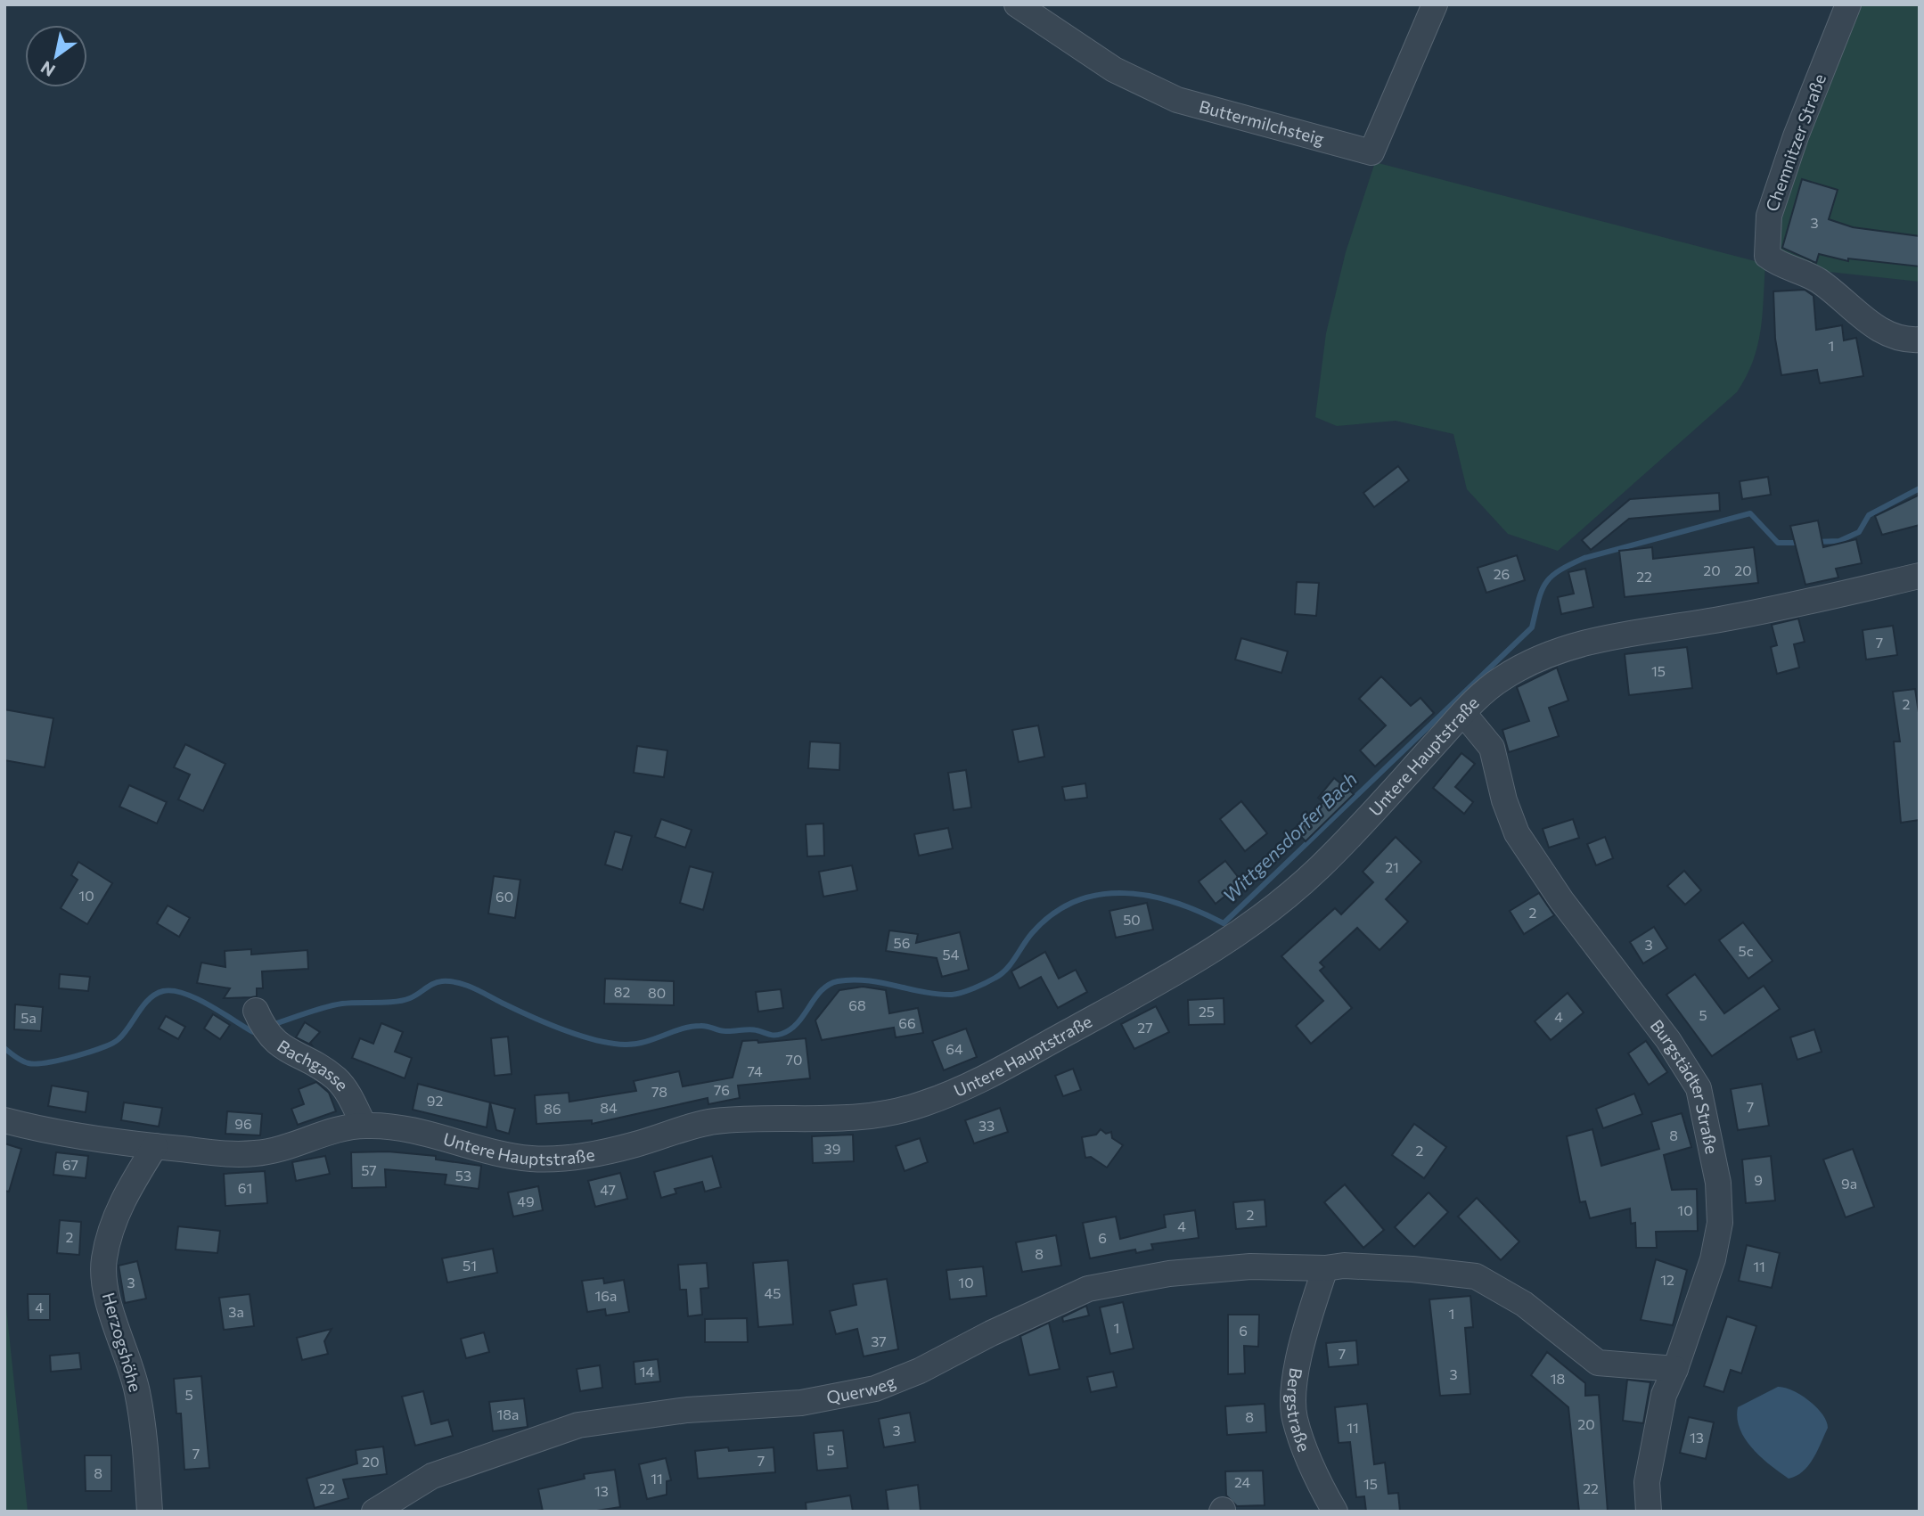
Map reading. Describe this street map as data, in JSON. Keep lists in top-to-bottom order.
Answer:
{
  "streets": {
    "street": [
      "Buttermilchsteig",
      "Chemnitzer Straße",
      "Untere Hauptstraße",
      "Bachgasse",
      "Burgstädter Straße",
      "Herzogshöhe",
      "Querweg",
      "Bergstraße"
    ]
  },
  "crossings": [
    ["Untere Hauptstraße", "Bachgasse"],
    ["Untere Hauptstraße", "Burgstädter Straße"],
    ["Untere Hauptstraße", "Herzogshöhe"],
    ["Burgstädter Straße", "Querweg"],
    ["Querweg", "Bergstraße"]
  ],
  "water": ["Wittgensdorfer Bach"],
  "house_numbers": [
    "3",
    "1",
    "20",
    "20",
    "26",
    "22",
    "7",
    "15",
    "2",
    "21",
    "10",
    "60",
    "2",
    "50",
    "56",
    "3",
    "5c",
    "54",
    "82",
    "80",
    "68",
    "25",
    "5",
    "4",
    "5a",
    "66",
    "27",
    "64",
    "70",
    "74",
    "76",
    "78",
    "92",
    "7",
    "84",
    "86",
    "96",
    "33",
    "8",
    "39",
    "2",
    "67",
    "57",
    "53",
    "9",
    "9a",
    "61",
    "47",
    "49",
    "10",
    "2",
    "4",
    "2",
    "6",
    "8",
    "51",
    "11",
    "12",
    "3",
    "10",
    "45",
    "16a",
    "4",
    "3a",
    "1",
    "1",
    "6",
    "37",
    "7",
    "14",
    "3",
    "18",
    "5",
    "18a",
    "8",
    "20",
    "11",
    "3",
    "13",
    "5",
    "7",
    "7",
    "20",
    "8",
    "11",
    "24",
    "15",
    "22",
    "22",
    "13"
  ],
  "north": "bottom left"
}
